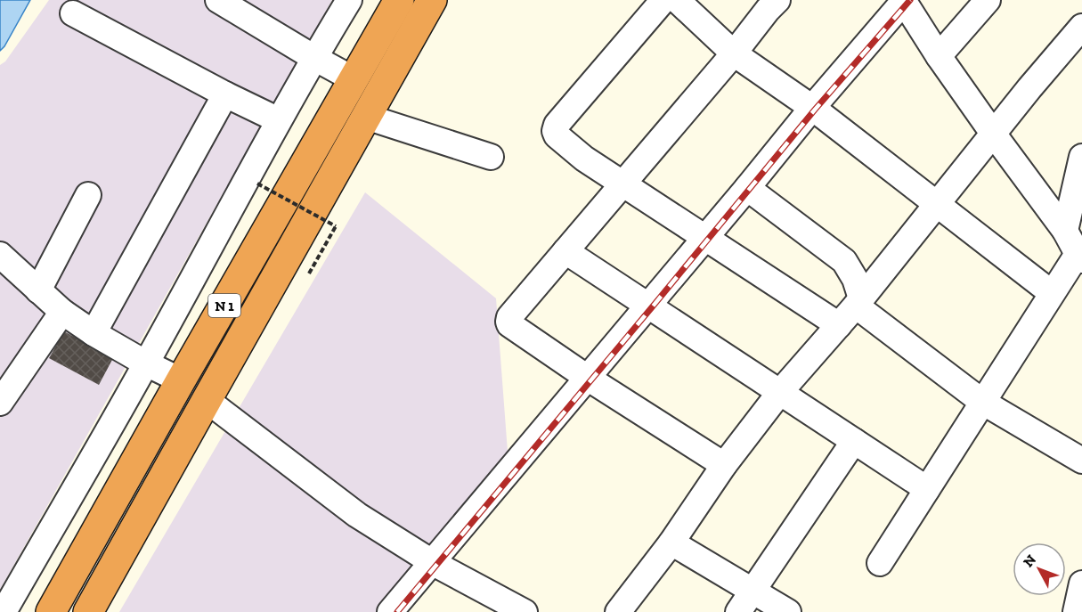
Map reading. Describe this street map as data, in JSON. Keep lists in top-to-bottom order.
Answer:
{
  "streets": {
    "highway": ["N 1"]
  },
  "north": "top left"
}
